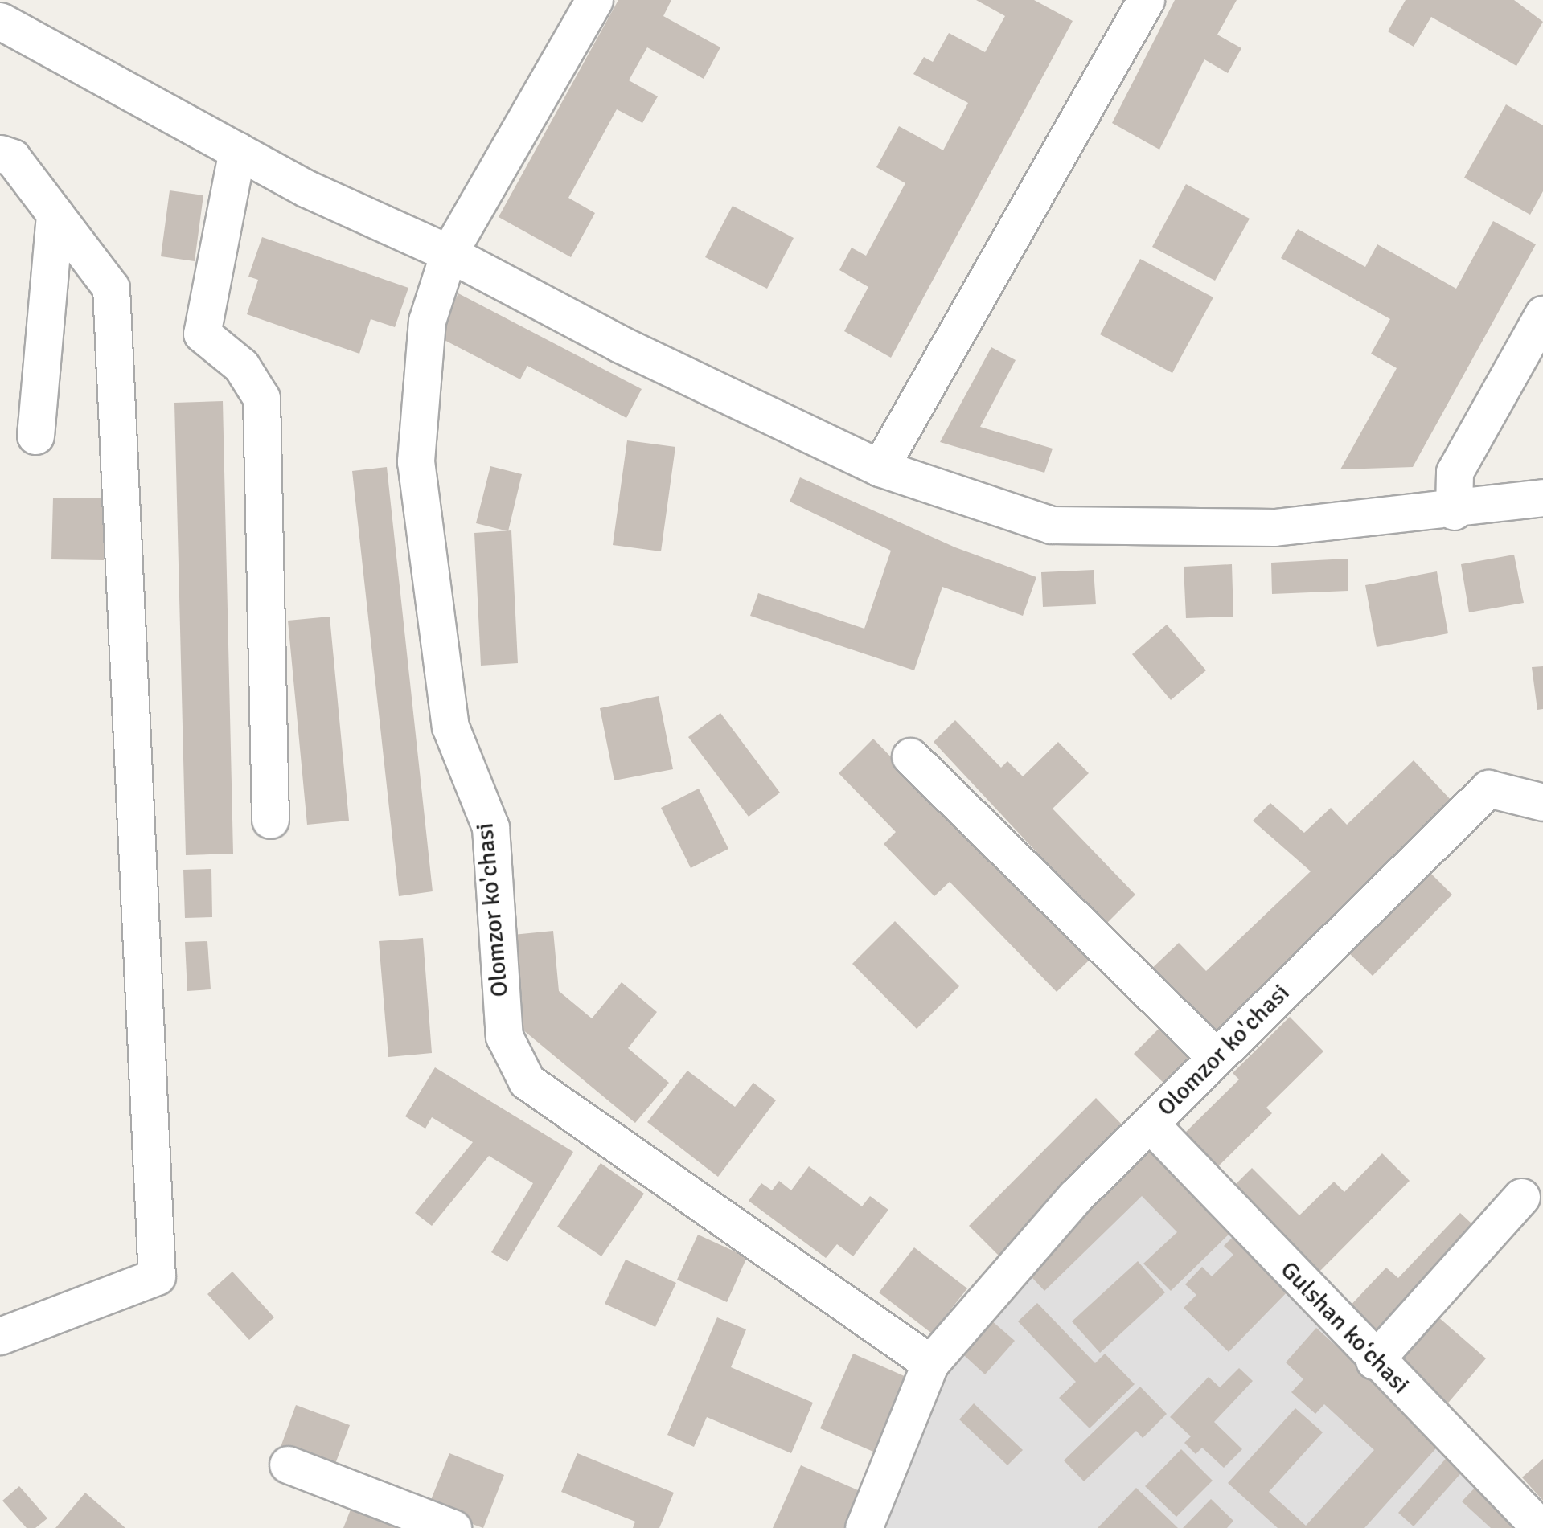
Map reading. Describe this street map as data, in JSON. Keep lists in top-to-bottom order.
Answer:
{
  "streets": {
    "street": ["Olomzor ko'chasi", "Gulshan koʻchasi"]
  },
  "crossings": [
    ["Olomzor ko'chasi", "Gulshan koʻchasi"]
  ]
}
